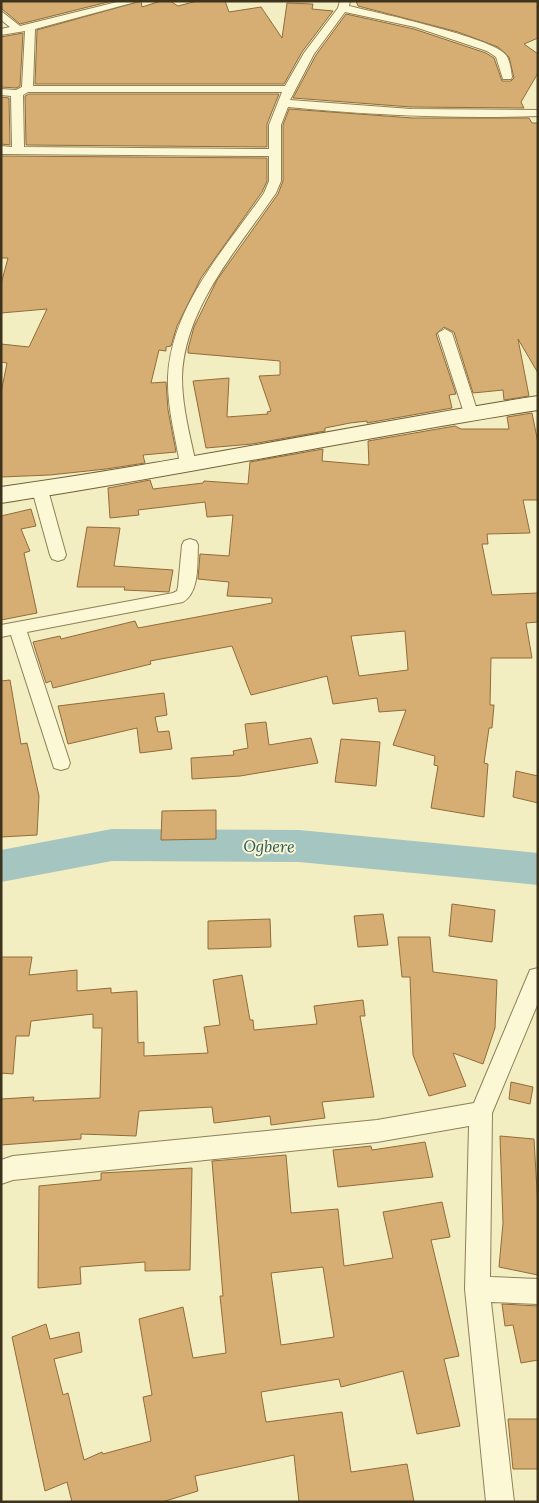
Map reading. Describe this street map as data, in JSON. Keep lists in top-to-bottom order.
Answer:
{
  "water": ["Ogbere"]
}
